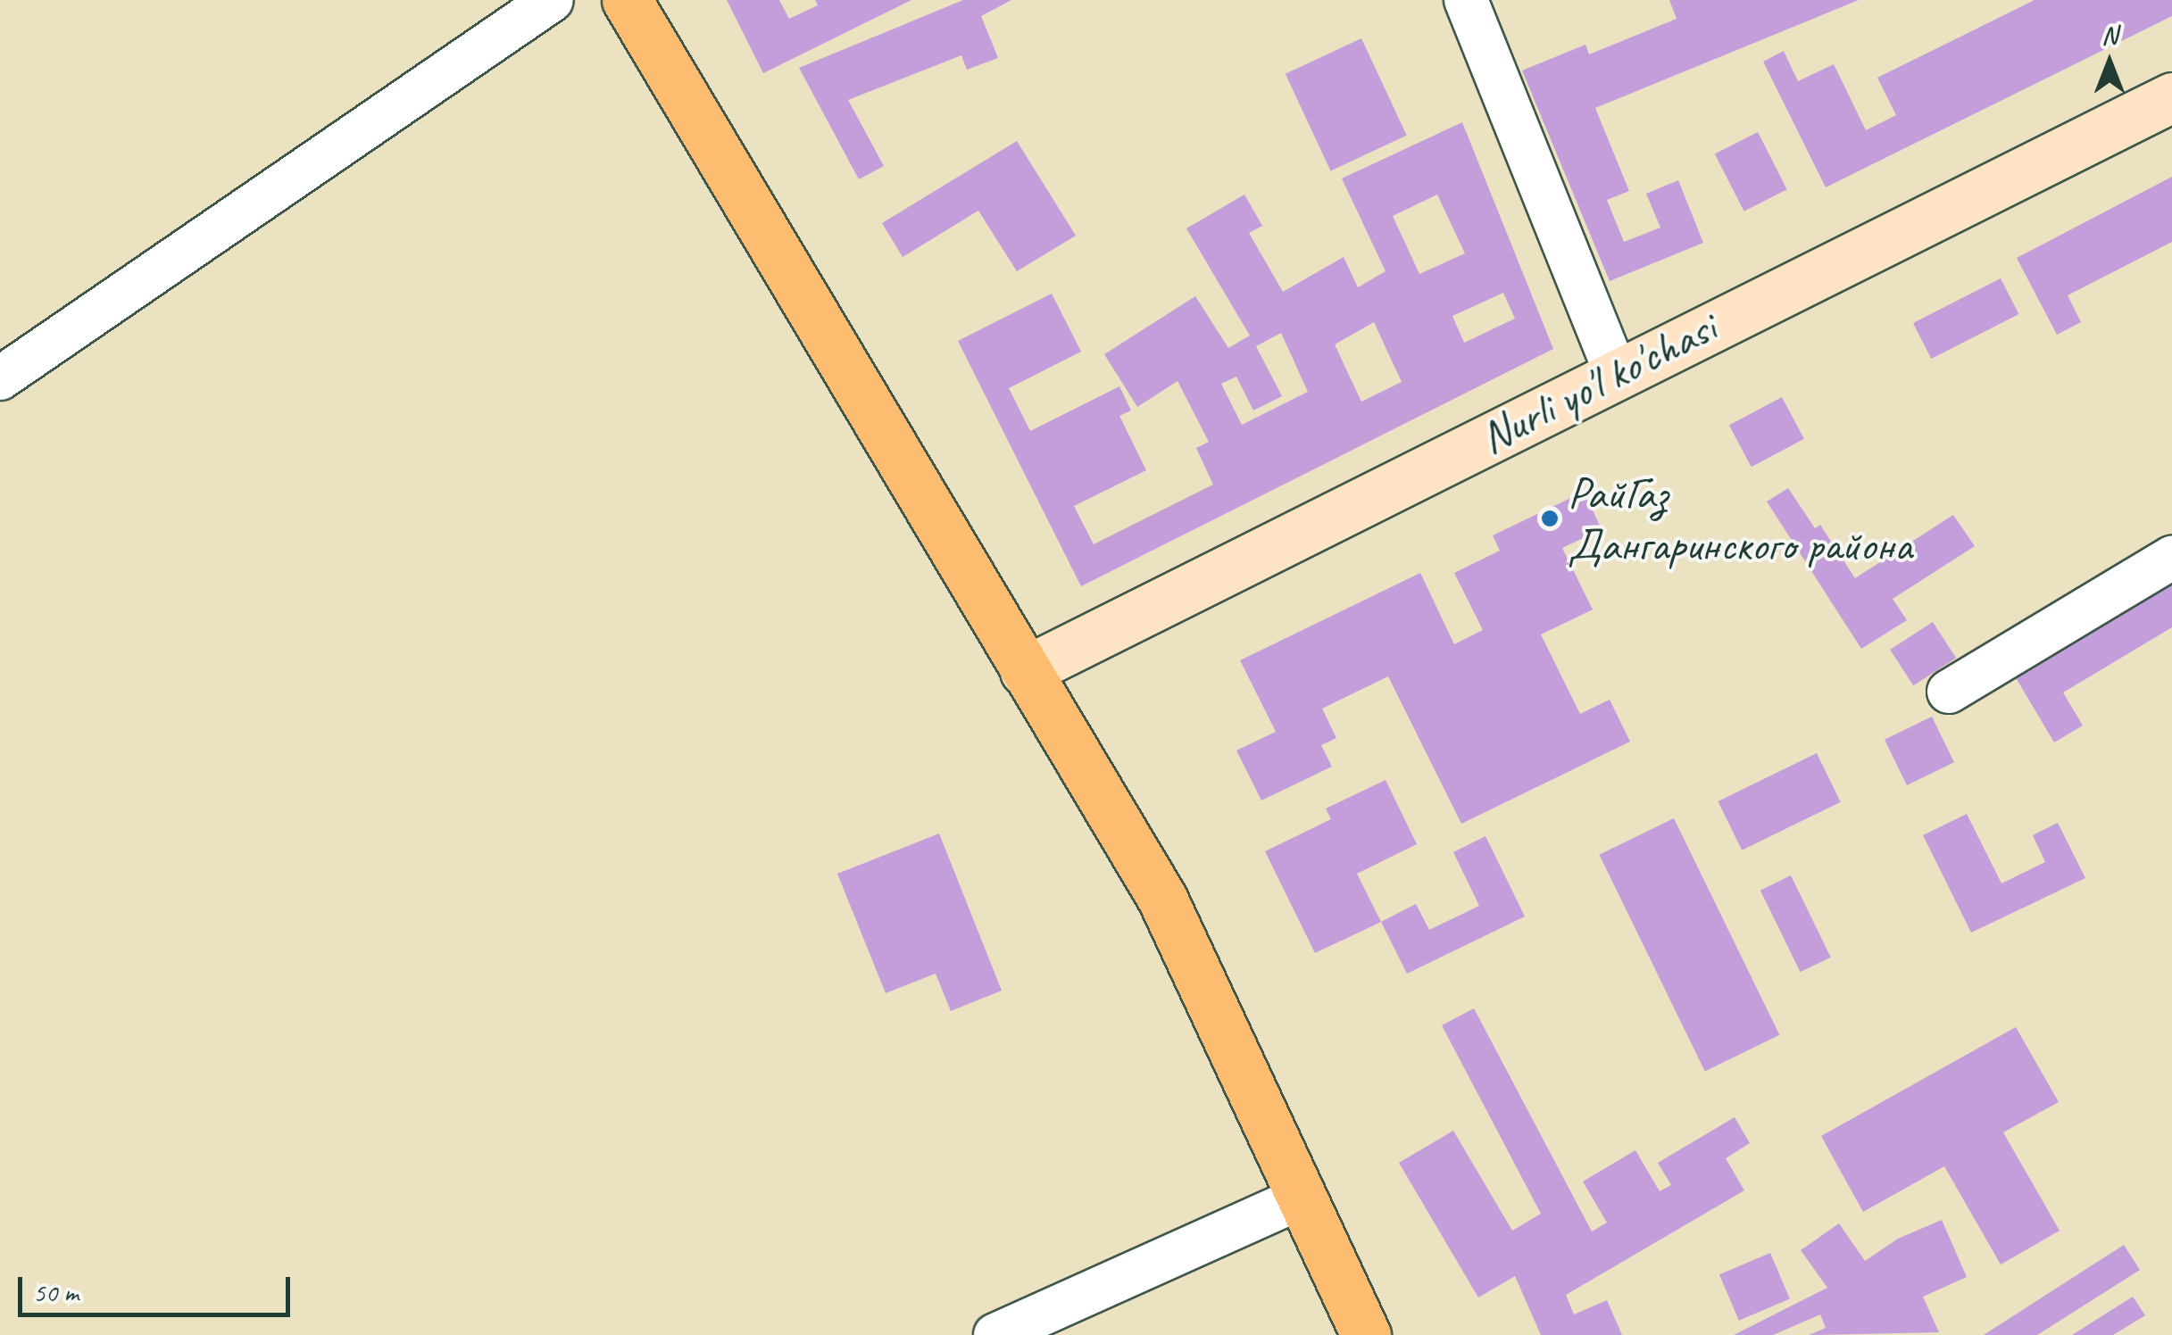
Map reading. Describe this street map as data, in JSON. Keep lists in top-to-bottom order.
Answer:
{
  "streets": {
    "main road": ["Nurli yo'l ko'chasi"]
  },
  "places": ["РайГаз Дангаринского района"],
  "scale_bar": "50 m",
  "north": "top"
}
